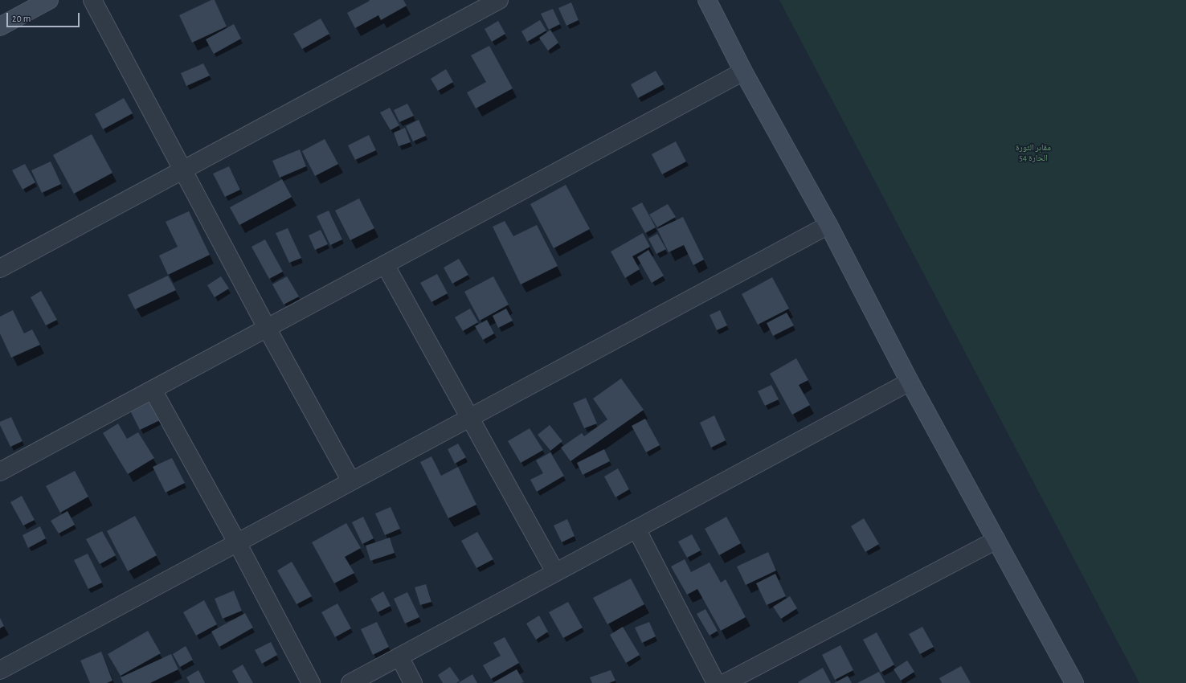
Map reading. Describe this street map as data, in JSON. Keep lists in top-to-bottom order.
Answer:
{
  "parks": ["مقابر الثورة الحارة 54"],
  "scale_bar": "20 m"
}
